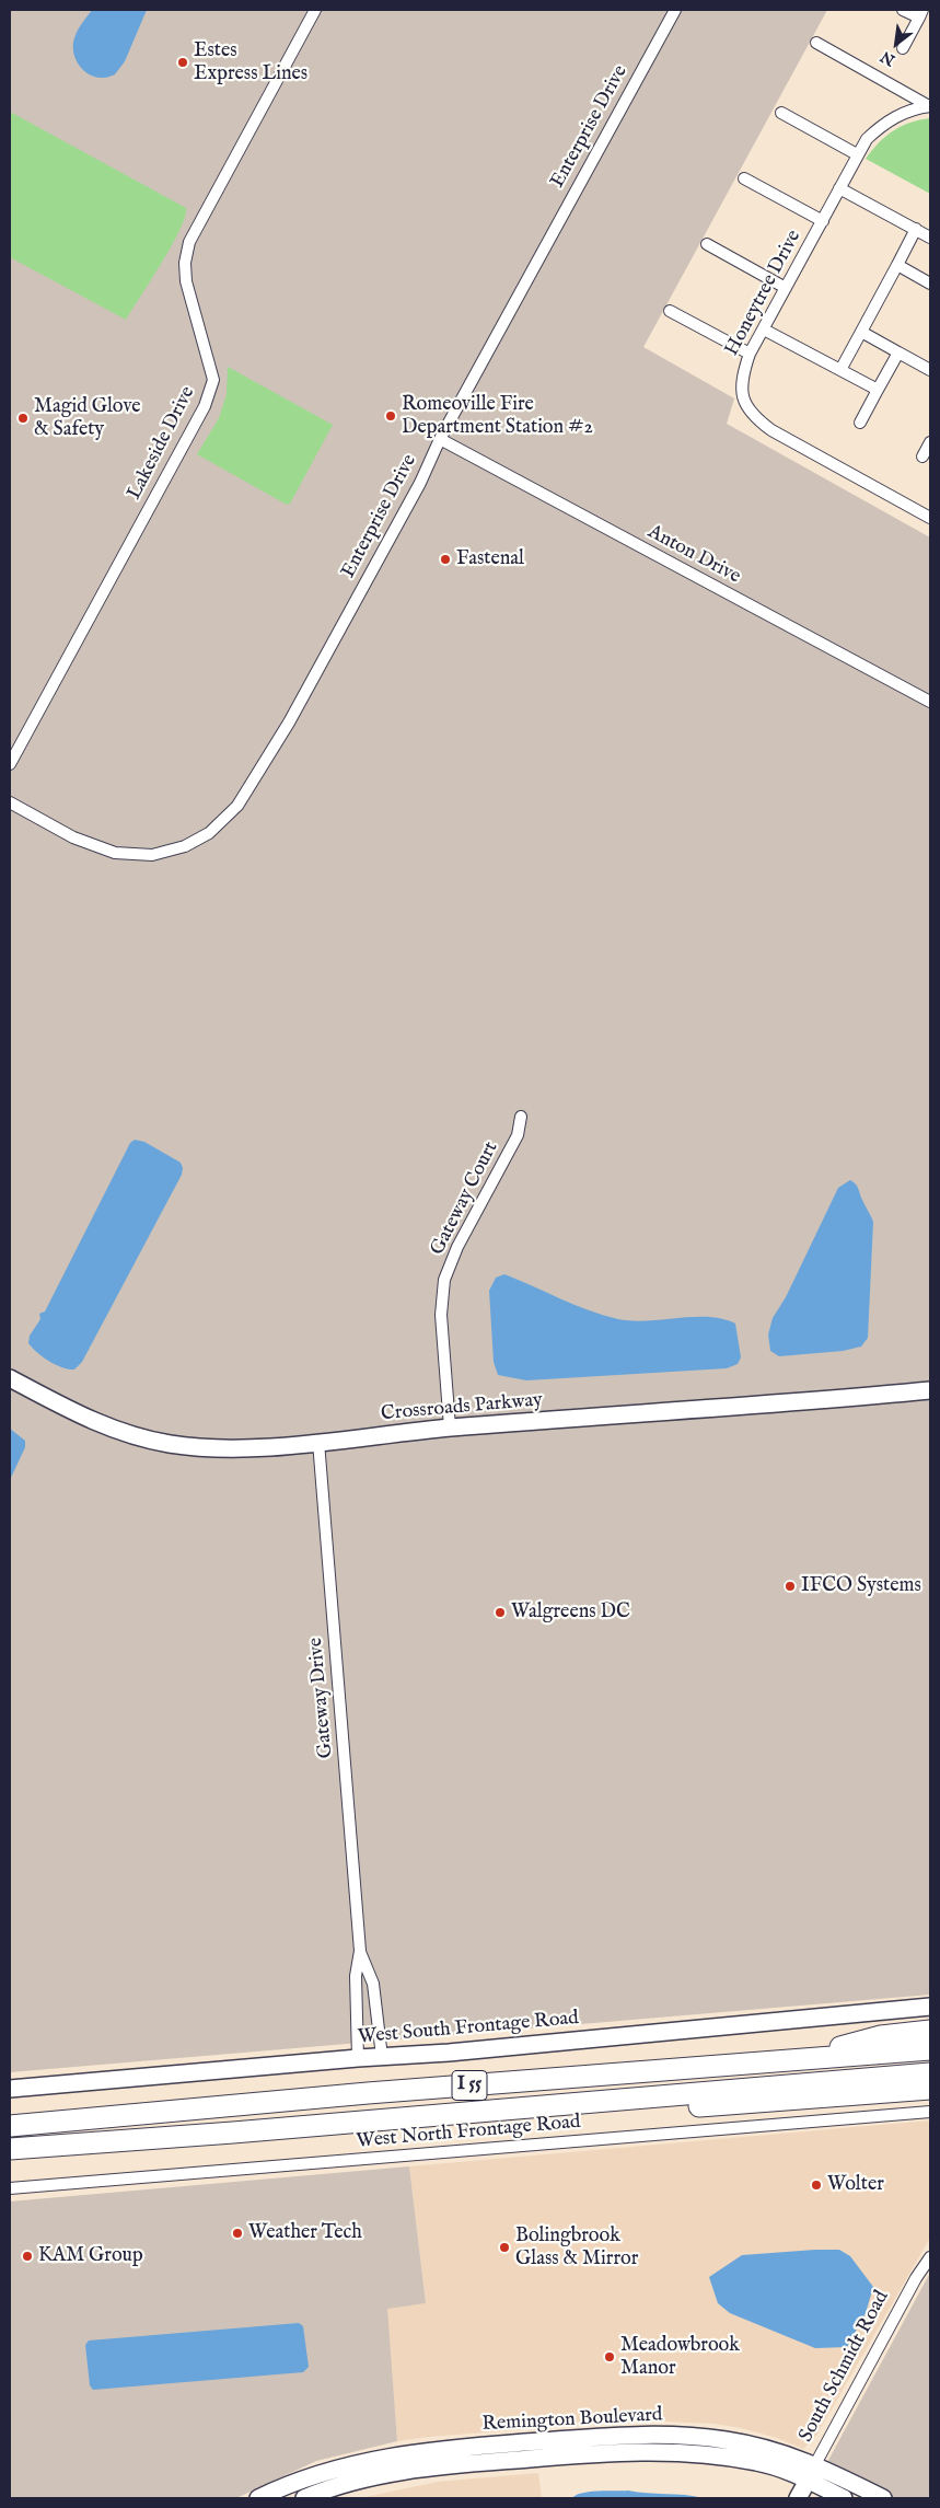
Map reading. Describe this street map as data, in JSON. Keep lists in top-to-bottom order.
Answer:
{
  "streets": {
    "highway": ["I 55"],
    "street": [
      "Enterprise Drive",
      "Honeytree Drive",
      "Lakeside Drive",
      "Anton Drive",
      "Gateway Court",
      "Crossroads Parkway",
      "Gateway Drive",
      "West South Frontage Road",
      "West North Frontage Road",
      "South Schmidt Road",
      "Remington Boulevard"
    ]
  },
  "crossings": [
    ["Enterprise Drive", "Anton Drive"],
    ["Gateway Court", "Crossroads Parkway"],
    ["Crossroads Parkway", "Gateway Drive"],
    ["Gateway Drive", "West South Frontage Road"],
    ["South Schmidt Road", "Remington Boulevard"]
  ],
  "places": [
    "Estes Express Lines",
    "Romeoville Fire Department Station #2",
    "Magid Glove & Safety",
    "Fastenal",
    "IFCO Systems",
    "Walgreens DC",
    "Wolter",
    "Weather Tech",
    "Bolingbrook Glass & Mirror",
    "KAM Group",
    "Meadowbrook Manor"
  ],
  "north": "bottom left"
}
